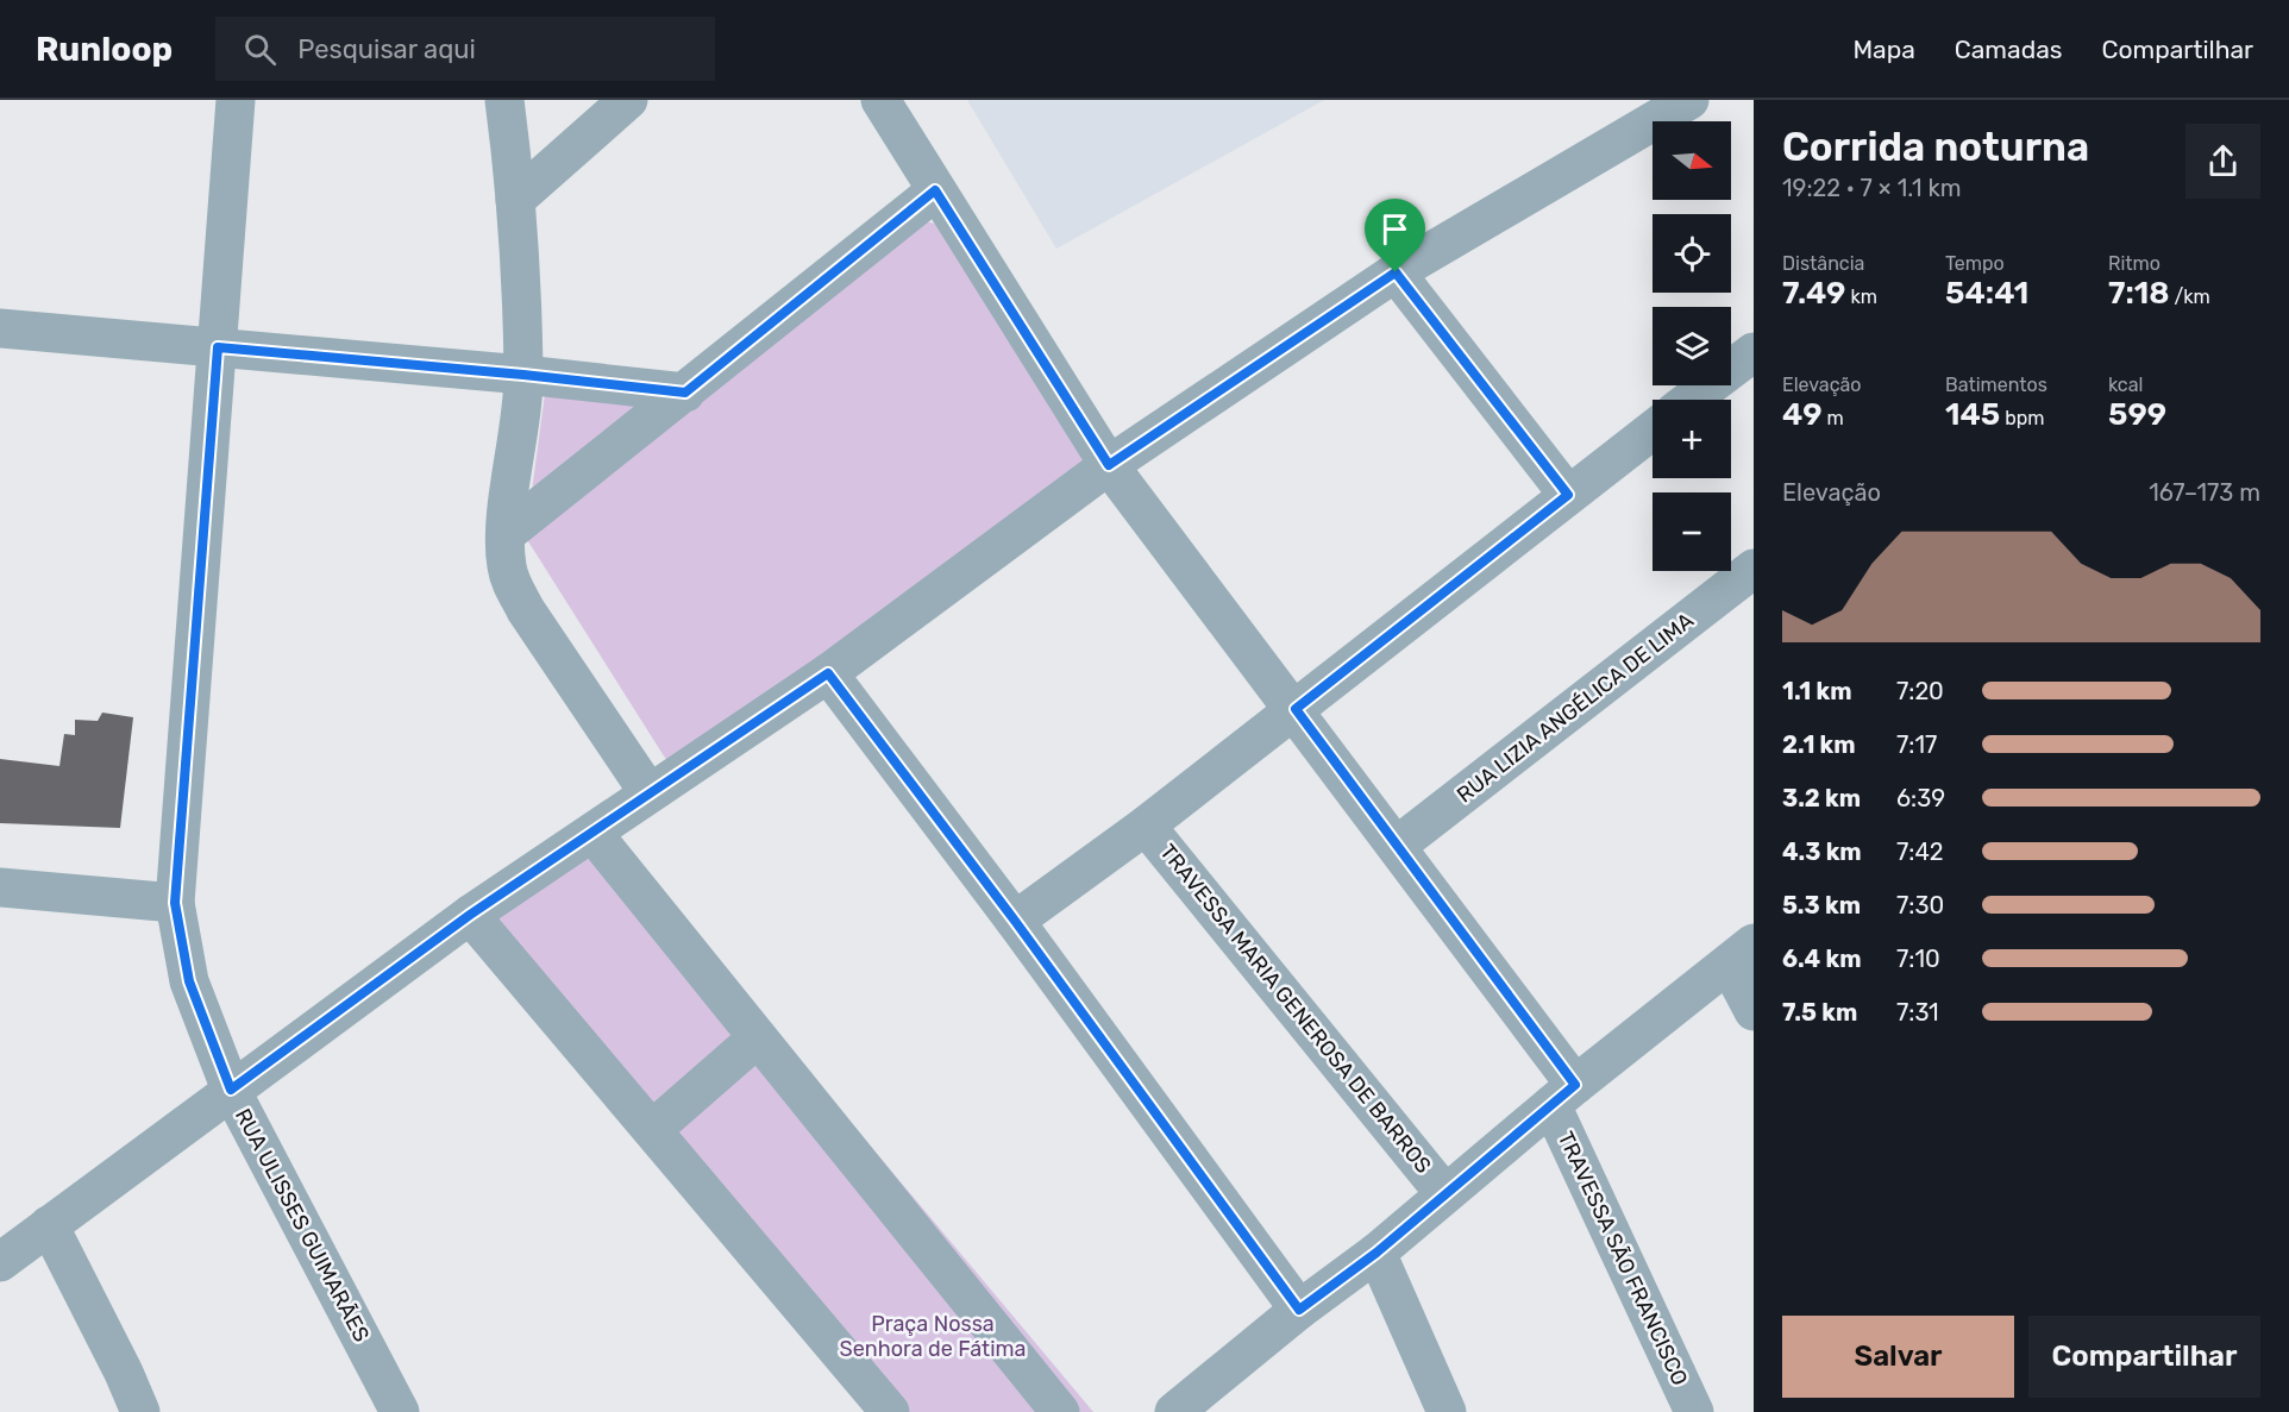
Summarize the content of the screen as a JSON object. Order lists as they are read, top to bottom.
{
  "streets": {
    "street": [
      "RUA LIZIA ANGÉLICA DE LIMA",
      "TRAVESSA MARIA GENEROSA DE BARROS",
      "RUA ULISSES GUIMARÃES",
      "TRAVESSA SÃO FRANCISCO"
    ]
  },
  "crossings": [
    ["RUA LIZIA ANGÉLICA DE LIMA", "TRAVESSA SÃO FRANCISCO"]
  ],
  "parks": ["Praça Nossa Senhora de Fátima"],
  "north": "right",
  "page": {
    "header": "Runloop",
    "search": "Pesquisar aqui",
    "nav": ["Mapa", "Camadas", "Compartilhar"],
    "heading": ["Corrida noturna", "19:22 · 7 × 1.1 km"],
    "map_buttons": ["+", "−"],
    "stats": [
      ["Distância", "7.49 km"],
      ["Tempo", "54:41"],
      ["Ritmo", "7:18 /km"],
      ["Elevação", "49 m"],
      ["Batimentos", "145 bpm"],
      ["kcal", "599"]
    ],
    "chart": ["Elevação", "167–173 m"],
    "list": [
      {
        "name": "1.1 km",
        "note": "7:20"
      },
      {
        "name": "2.1 km",
        "note": "7:17"
      },
      {
        "name": "3.2 km",
        "note": "6:39"
      },
      {
        "name": "4.3 km",
        "note": "7:42"
      },
      {
        "name": "5.3 km",
        "note": "7:30"
      },
      {
        "name": "6.4 km",
        "note": "7:10"
      },
      {
        "name": "7.5 km",
        "note": "7:31"
      }
    ],
    "buttons": ["Salvar", "Compartilhar"]
  }
}
